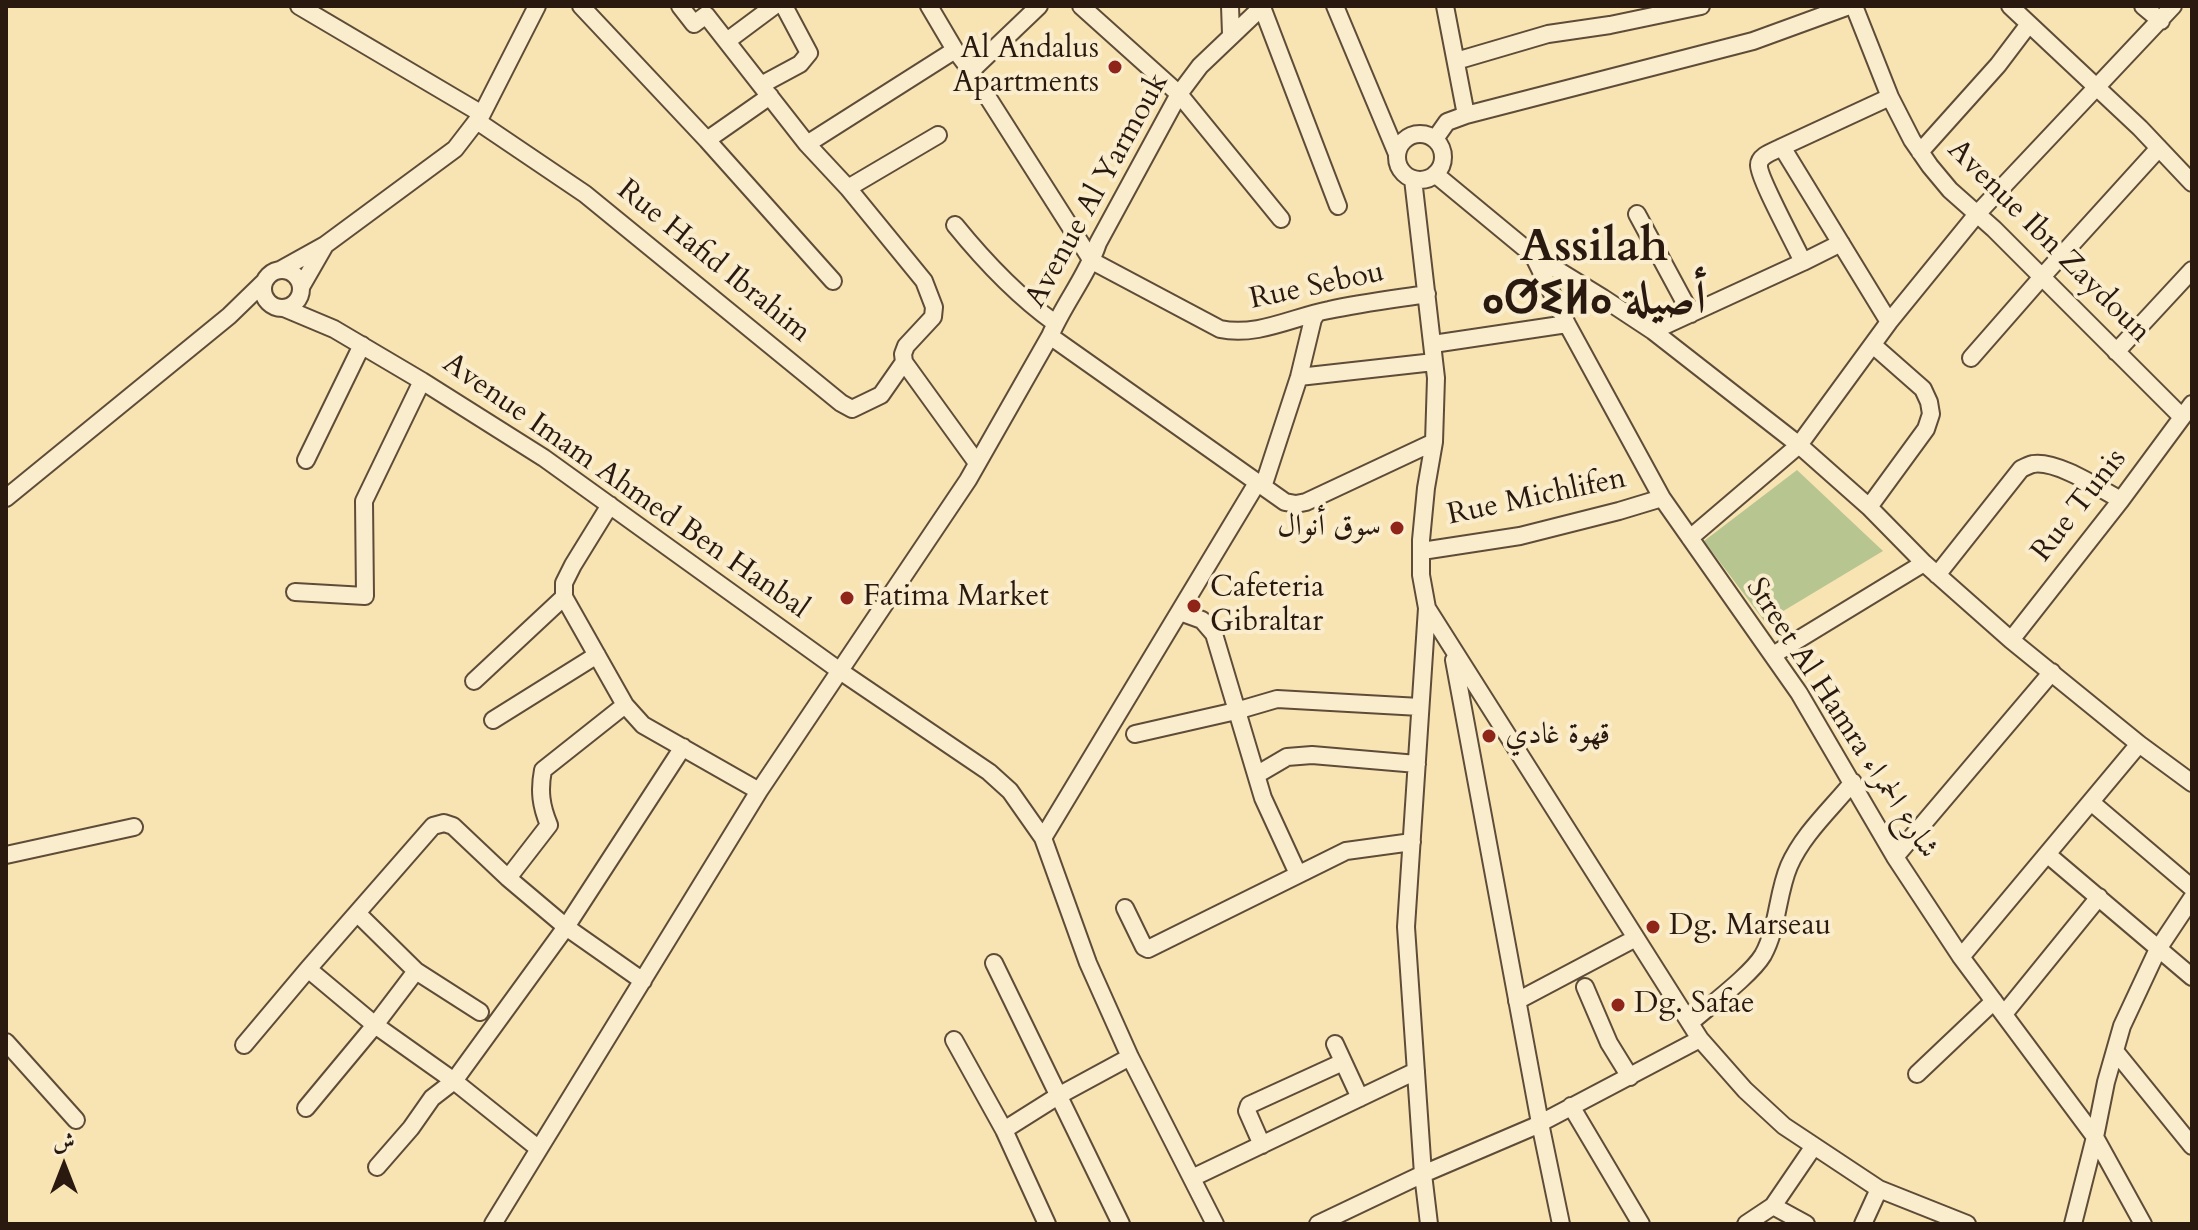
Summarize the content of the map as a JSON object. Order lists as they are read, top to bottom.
{
  "streets": {
    "street": [
      "Avenue Al Yarmouk",
      "Avenue Ibn Zaydoun",
      "Rue Hafid Ibrahim",
      "Rue Sebou",
      "Avenue Imam Ahmed Ben Hanbal",
      "Rue Michlifen",
      "Rue Tunis",
      "Street Al Hamra شارع الحمراء"
    ]
  },
  "crossings": [
    ["Avenue Al Yarmouk", "Rue Sebou"],
    ["Avenue Al Yarmouk", "Avenue Imam Ahmed Ben Hanbal"],
    ["Avenue Ibn Zaydoun", "Rue Tunis"],
    ["Rue Michlifen", "Street Al Hamra شارع الحمراء"]
  ],
  "districts": ["Assilah ⴰⵚⵉⵍⴰ أصيلة"],
  "places": [
    "Al Andalus Apartments",
    "سوق أنوال",
    "Fatima Market",
    "Cafeteria Gibraltar",
    "قهوة غادي",
    "Dg. Marseau",
    "Dg. Safae"
  ],
  "north": "top"
}
